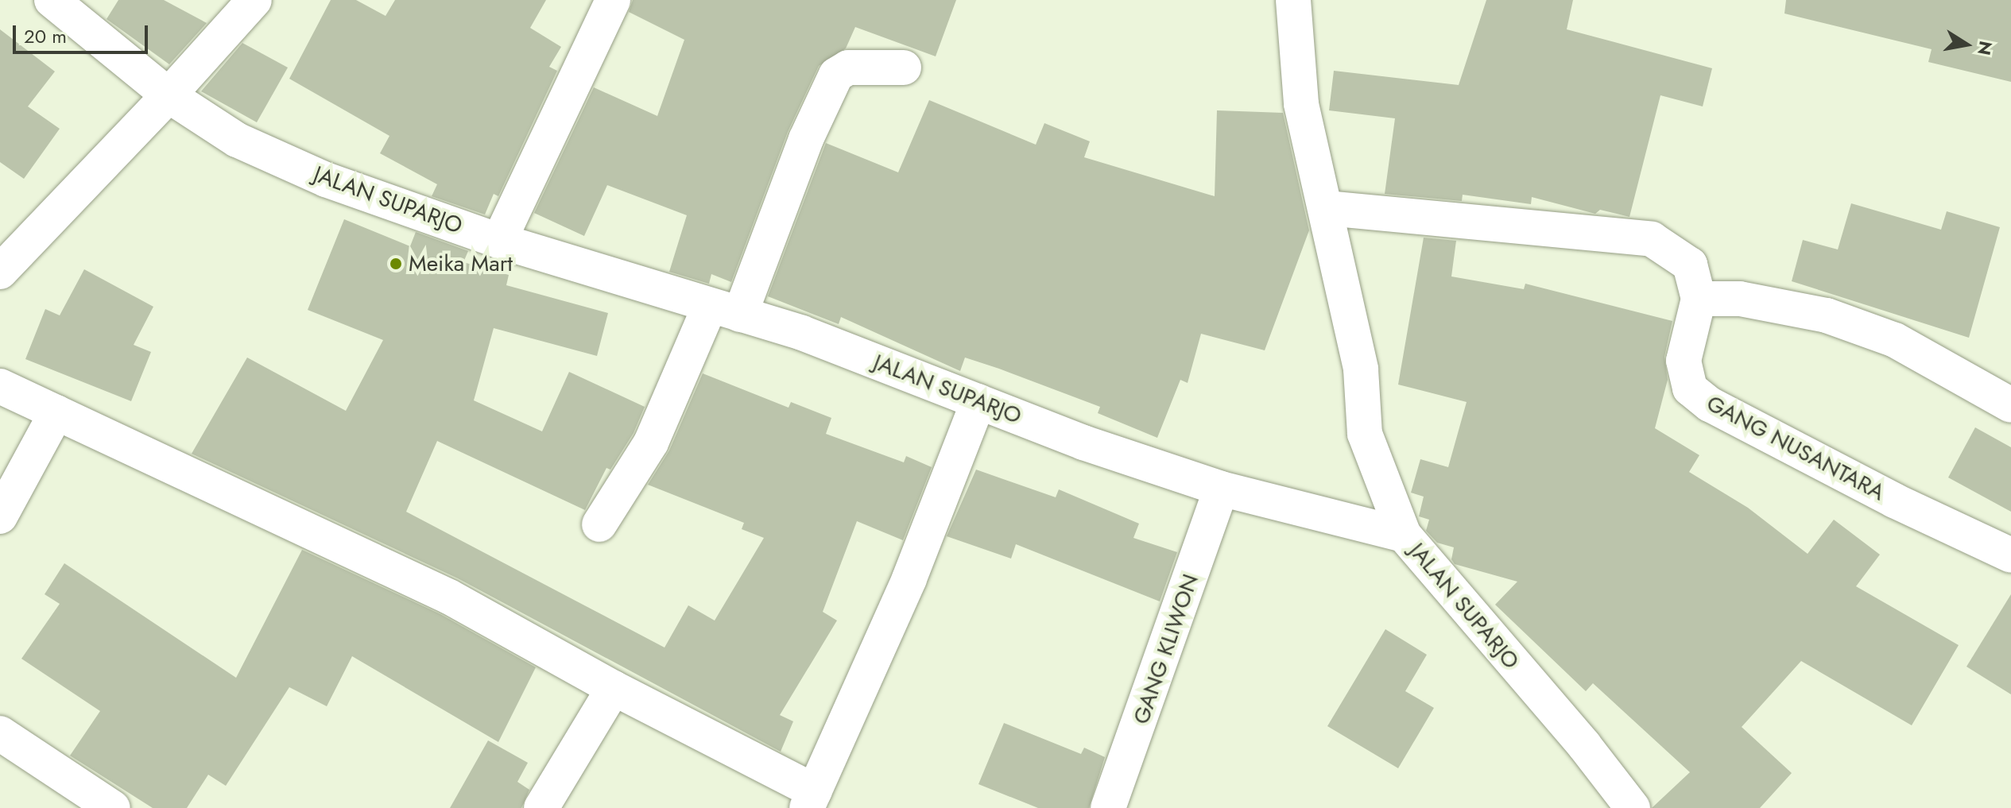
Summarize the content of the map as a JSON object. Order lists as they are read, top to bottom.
{
  "streets": {
    "street": ["JALAN SUPARJO", "GANG NUSANTARA", "GANG KLIWON"]
  },
  "crossings": [
    ["JALAN SUPARJO", "GANG KLIWON"]
  ],
  "places": ["Meika Mart"],
  "scale_bar": "20 m",
  "north": "right"
}
